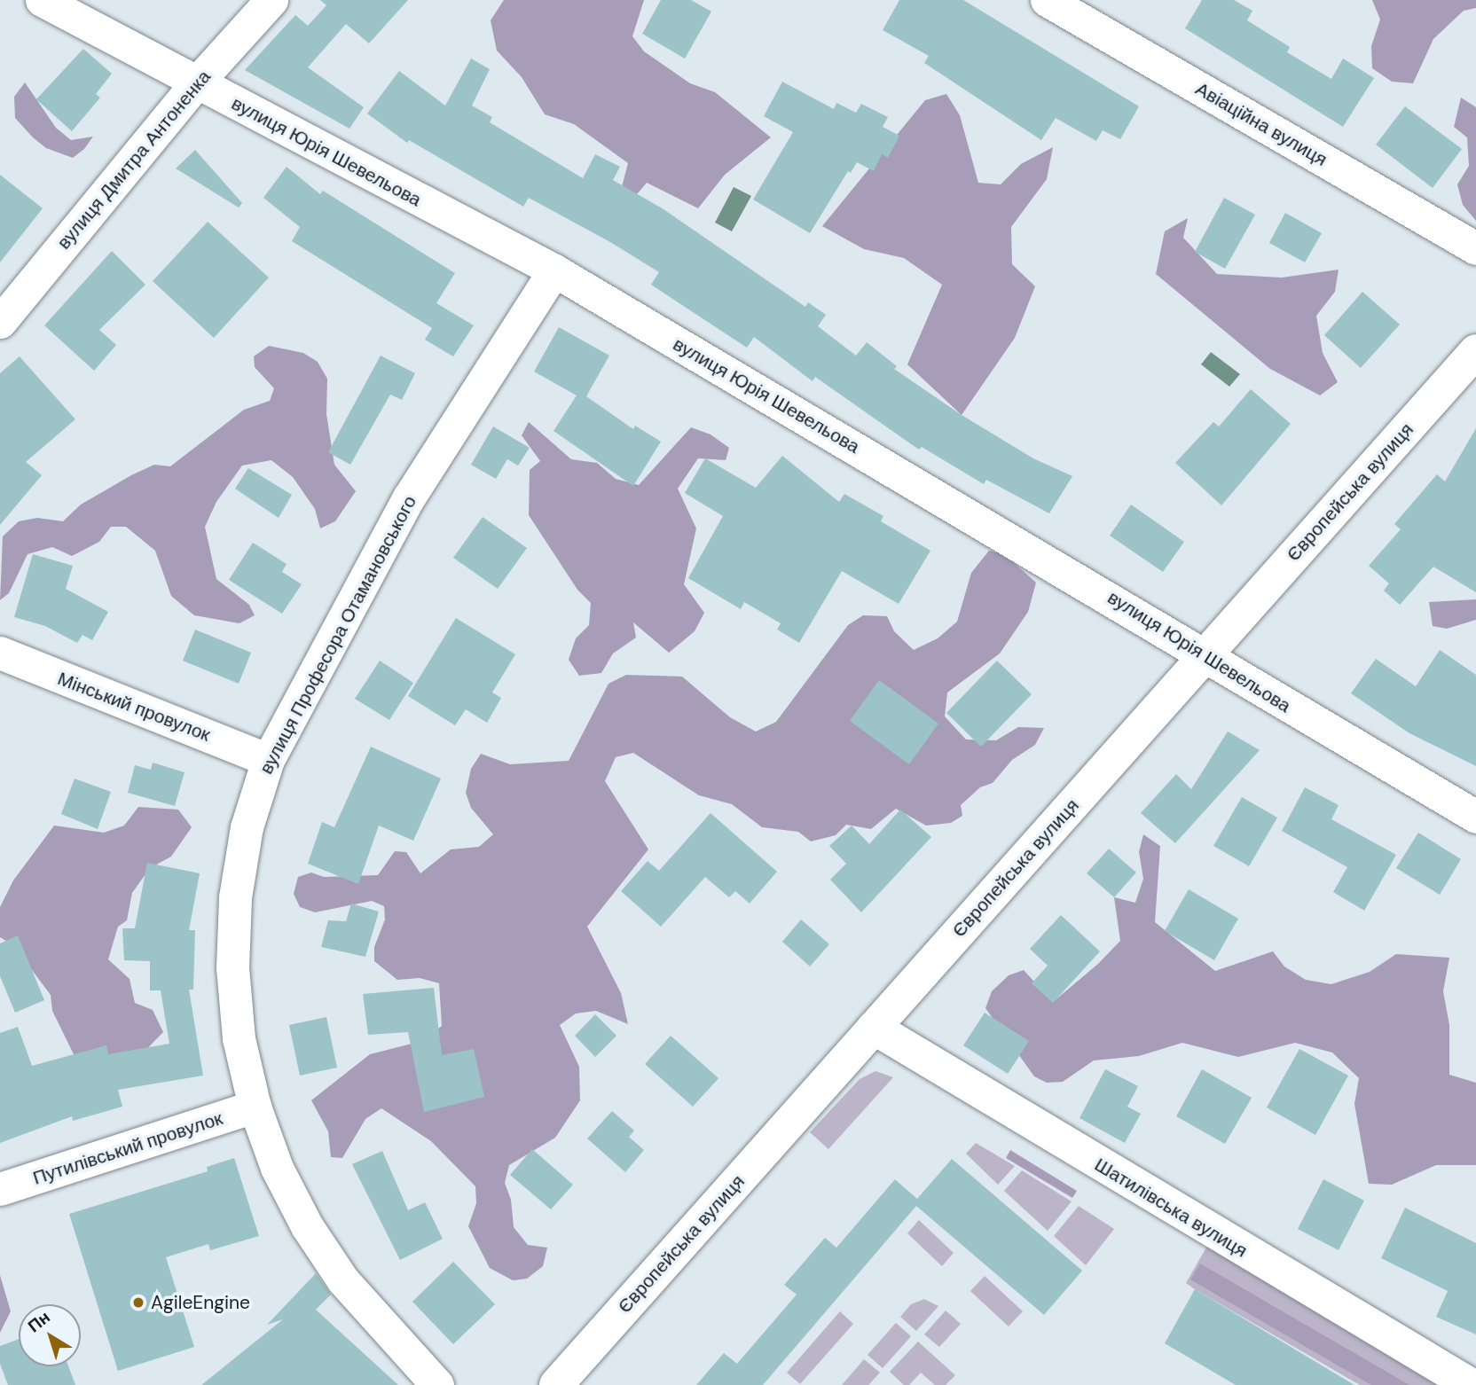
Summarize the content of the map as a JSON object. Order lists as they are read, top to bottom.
{
  "streets": {
    "main road": ["Європейська вулиця", "Шатилівська вулиця"],
    "street": [
      "Авіаційна вулиця",
      "вулиця Юрія Шевельова",
      "вулиця Дмитра Антоненка",
      "вулиця Професора Отамановського",
      "Мінський провулок",
      "Путилівський провулок"
    ]
  },
  "crossings": [
    ["вулиця Юрія Шевельова", "вулиця Дмитра Антоненка"],
    ["вулиця Юрія Шевельова", "Європейська вулиця"],
    ["вулиця Юрія Шевельова", "вулиця Професора Отамановського"],
    ["Європейська вулиця", "Шатилівська вулиця"],
    ["вулиця Професора Отамановського", "Мінський провулок"],
    ["вулиця Професора Отамановського", "Путилівський провулок"]
  ],
  "places": ["AgileEngine"],
  "north": "top left"
}
